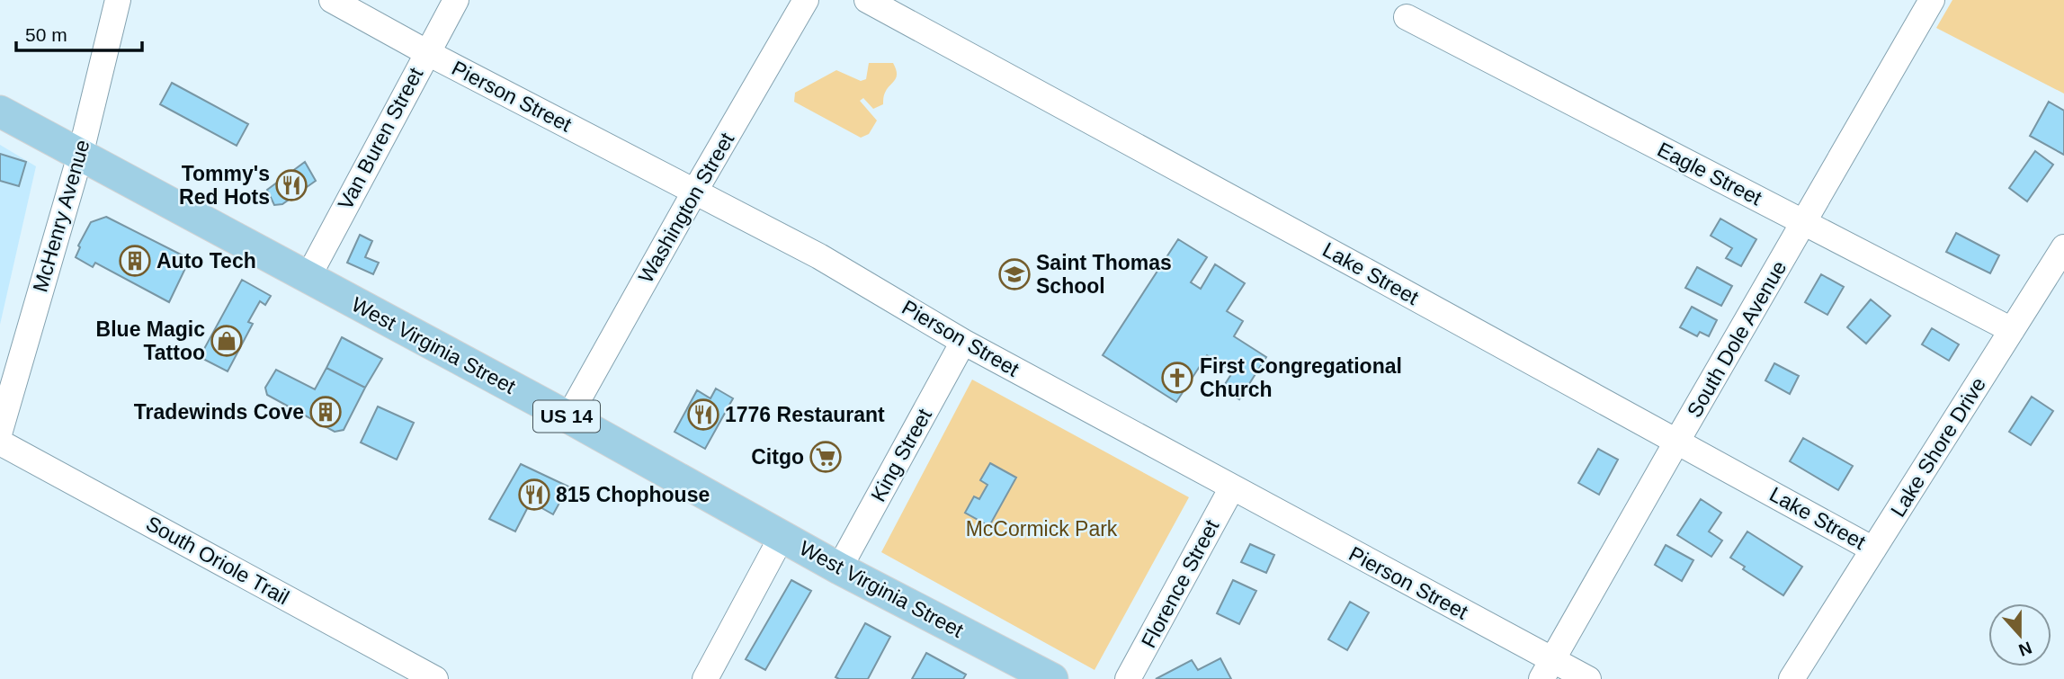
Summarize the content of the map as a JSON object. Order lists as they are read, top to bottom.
{
  "streets": {
    "main road": ["West Virginia Street", "US 14"],
    "street": [
      "Pierson Street",
      "Van Buren Street",
      "Eagle Street",
      "Washington Street",
      "McHenry Avenue",
      "Lake Street",
      "South Dole Avenue",
      "Lake Shore Drive",
      "King Street",
      "South Oriole Trail",
      "Florence Street"
    ]
  },
  "crossings": [
    ["Pierson Street", "Van Buren Street"],
    ["Pierson Street", "Washington Street"],
    ["Pierson Street", "South Dole Avenue"],
    ["Pierson Street", "King Street"],
    ["Pierson Street", "Florence Street"],
    ["Van Buren Street", "West Virginia Street"],
    ["Eagle Street", "South Dole Avenue"],
    ["Eagle Street", "Lake Shore Drive"],
    ["Washington Street", "West Virginia Street"],
    ["McHenry Avenue", "West Virginia Street"],
    ["McHenry Avenue", "US 14"],
    ["Lake Street", "South Dole Avenue"],
    ["Lake Street", "Lake Shore Drive"],
    ["West Virginia Street", "US 14"],
    ["West Virginia Street", "King Street"]
  ],
  "parks": ["McCormick Park"],
  "places": {
    "restaurant": ["Tommy's Red Hots", "1776 Restaurant", "815 Chophouse"],
    "building": ["Auto Tech", "Tradewinds Cove"],
    "school or university": ["Saint Thomas School"],
    "shop": ["Blue Magic Tattoo"],
    "church": ["First Congregational Church"],
    "supermarket": ["Citgo"]
  },
  "scale_bar": "50 m",
  "north": "bottom"
}
